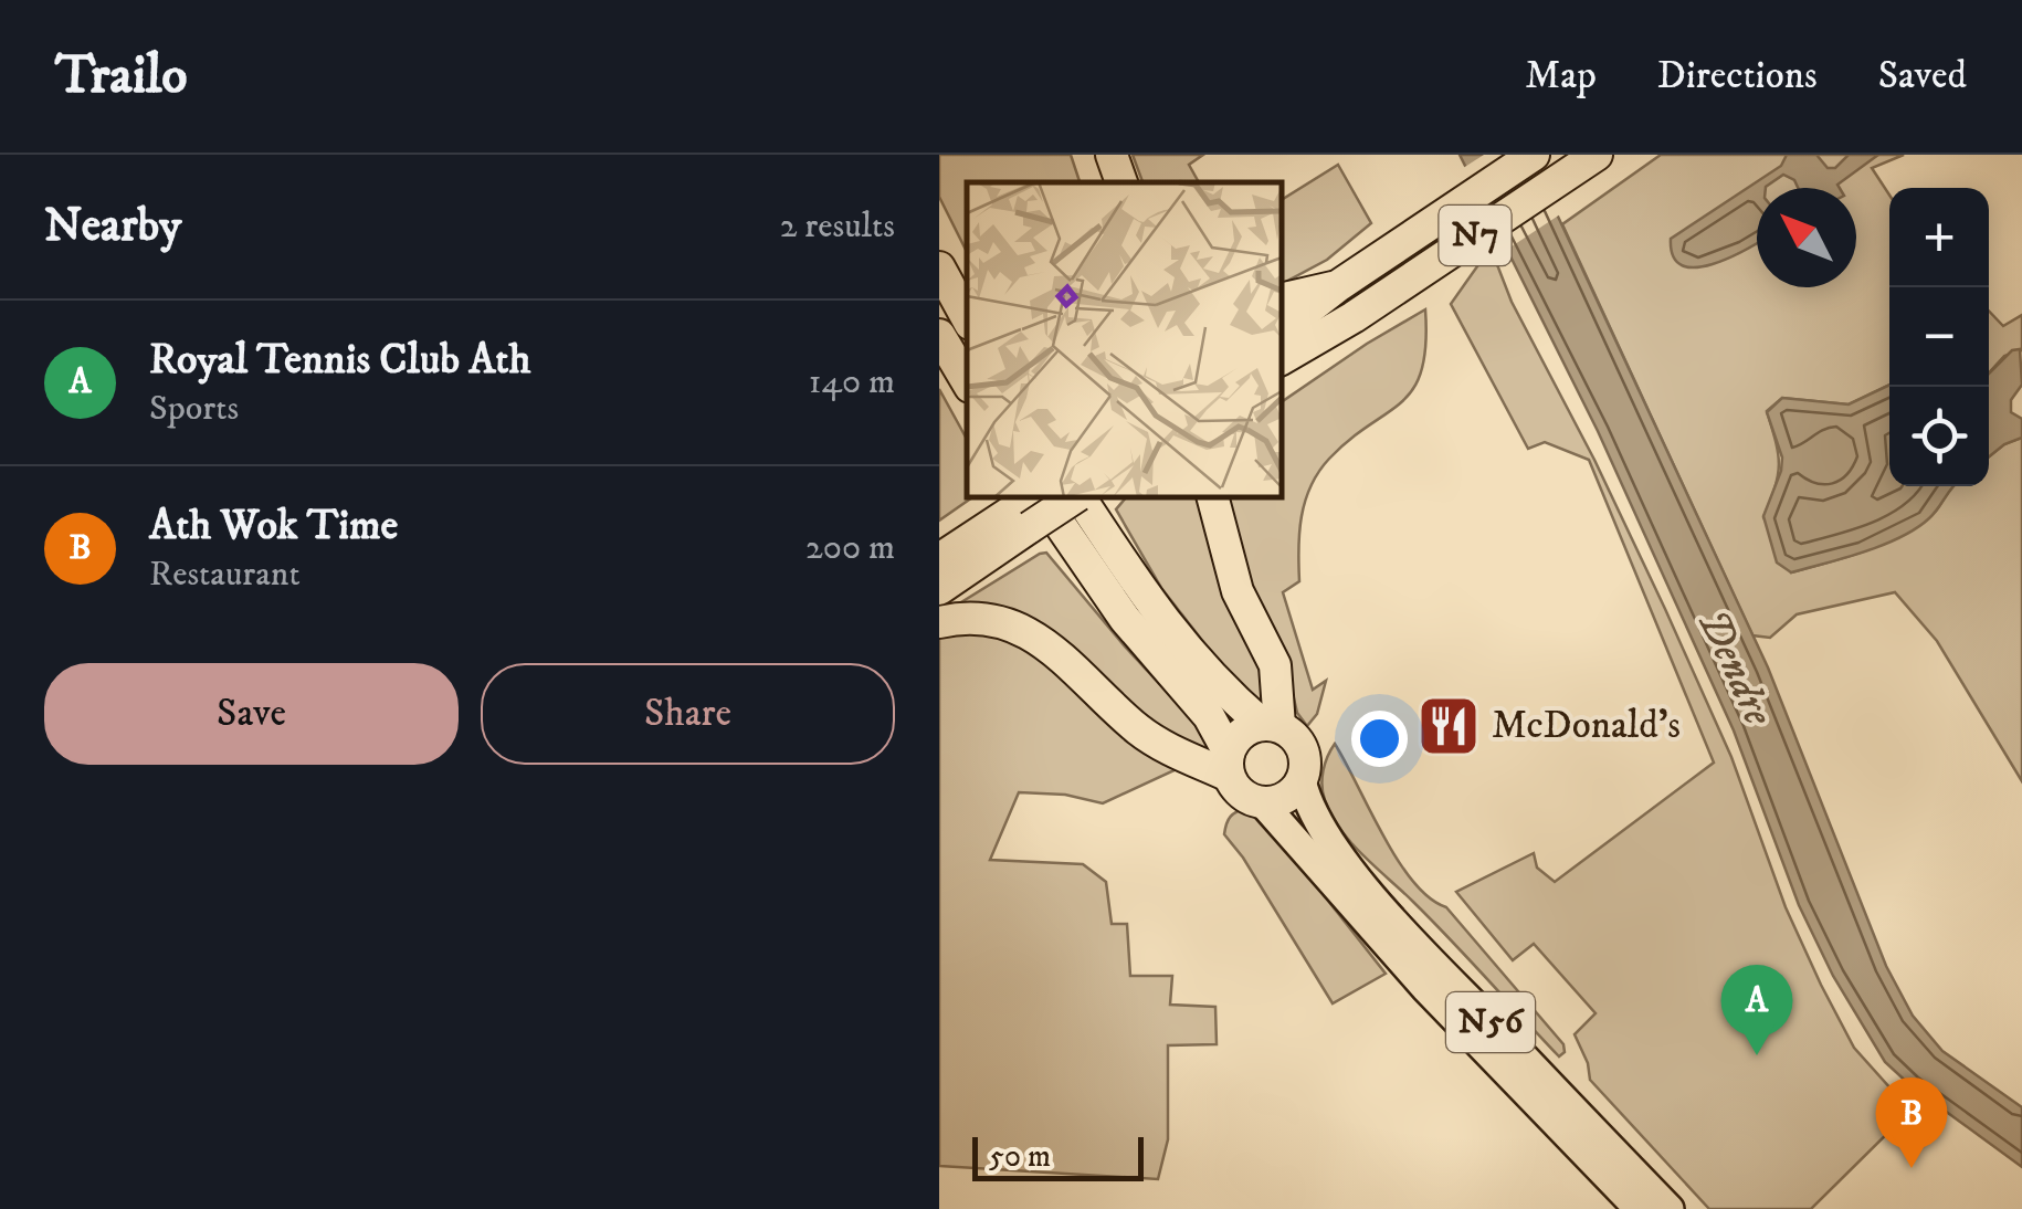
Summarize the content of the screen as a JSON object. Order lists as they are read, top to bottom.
{
  "streets": {
    "highway": ["N7", "N56"]
  },
  "water": ["Dendre"],
  "places": {
    "restaurant": ["McDonald's"]
  },
  "scale_bar": "50 m",
  "north": "top left",
  "page": {
    "header": "Trailo",
    "nav": ["Map", "Directions", "Saved"],
    "heading": ["Nearby", "2 results"],
    "map_buttons": ["+", "−"],
    "list": [
      {
        "mark": "A",
        "name": "Royal Tennis Club Ath",
        "note": "Sports",
        "value": "140 m"
      },
      {
        "mark": "B",
        "name": "Ath Wok Time",
        "note": "Restaurant",
        "value": "200 m"
      }
    ],
    "buttons": ["Save", "Share"],
    "pins": ["A", "B"],
    "scale": "50 m"
  }
}
